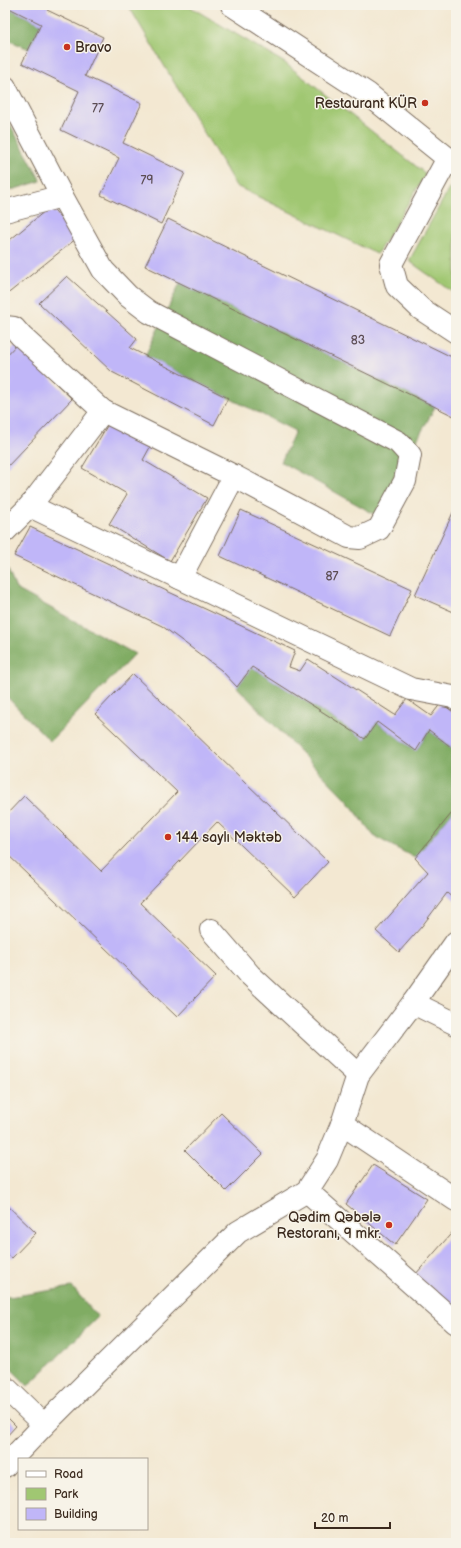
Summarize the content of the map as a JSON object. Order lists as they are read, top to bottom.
{
  "places": [
    "Bravo",
    "Restaurant KÜR",
    "144 saylı Məktəb",
    "Qədim Qəbələ Restoranı, 9 mkr."
  ],
  "house_numbers": [
    "77",
    "79",
    "83",
    "87"
  ],
  "legend": ["Road", "Park", "Building"],
  "scale_bar": "20 m"
}
